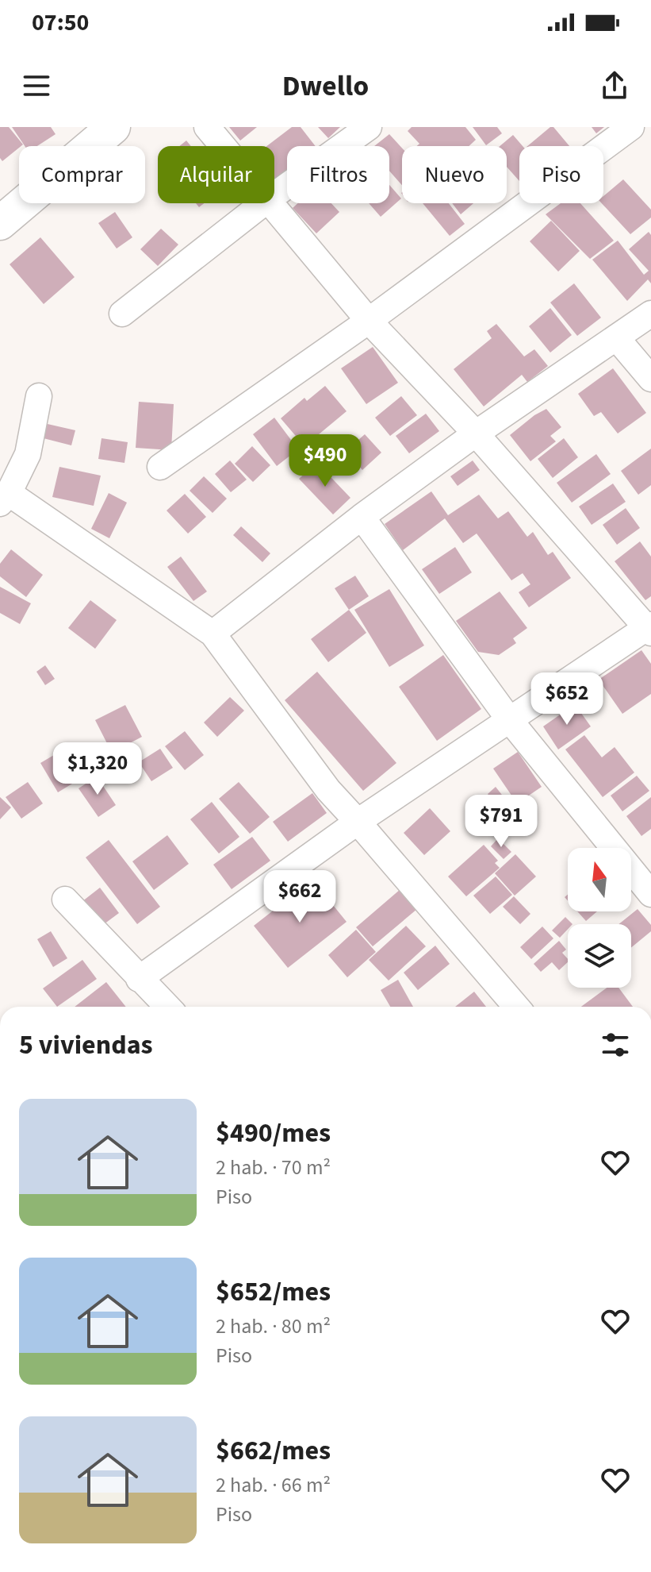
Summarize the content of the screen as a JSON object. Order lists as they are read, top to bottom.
{
  "north": "top",
  "page": {
    "status": "07:50",
    "header": "Dwello",
    "chip": [
      "Comprar",
      "Alquilar",
      "Filtros",
      "Nuevo",
      "Piso"
    ],
    "price": [
      "$490",
      "$652",
      "$1,320",
      "$791",
      "$662"
    ],
    "heading": "5 viviendas",
    "list": [
      {
        "name": "$490/mes",
        "note": "2 hab. · 70 m² · Piso"
      },
      {
        "name": "$652/mes",
        "note": "2 hab. · 80 m² · Piso"
      },
      {
        "name": "$662/mes",
        "note": "2 hab. · 66 m² · Piso"
      }
    ]
  }
}
